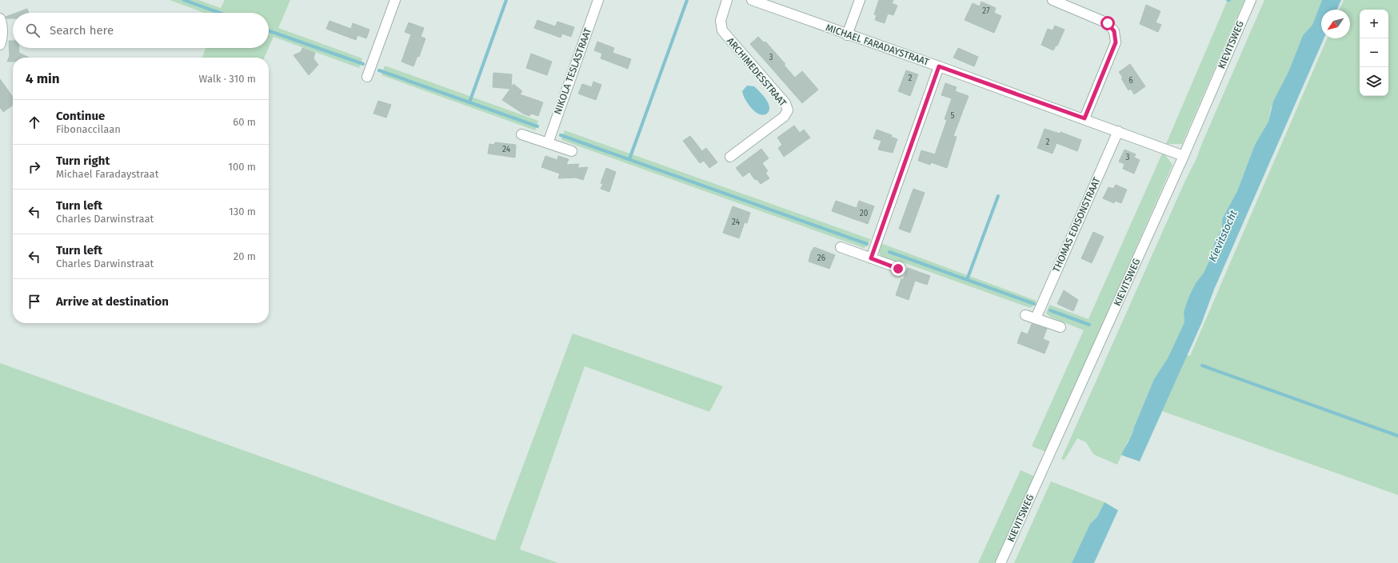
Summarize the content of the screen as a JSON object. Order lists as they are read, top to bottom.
{
  "streets": {
    "street": [
      "MICHAEL FARADAYSTRAAT",
      "KIEVITSWEG",
      "NIKOLA TESLASTRAAT",
      "ARCHIMEDESSTRAAT",
      "THOMAS EDISONSTRAAT"
    ]
  },
  "crossings": [
    ["MICHAEL FARADAYSTRAAT", "KIEVITSWEG"],
    ["MICHAEL FARADAYSTRAAT", "THOMAS EDISONSTRAAT"]
  ],
  "water": ["Kievitstocht"],
  "house_numbers": [
    "27",
    "3",
    "2",
    "6",
    "5",
    "2",
    "24",
    "3",
    "20",
    "24",
    "26"
  ],
  "north": "bottom left",
  "page": {
    "map_buttons": ["+", "−"],
    "search": "Search here",
    "heading": ["4 min", "Walk · 310 m"],
    "list": [
      ["Continue", "Fibonaccilaan", "60 m"],
      ["Turn right", "Michael Faradaystraat", "100 m"],
      ["Turn left", "Charles Darwinstraat", "130 m"],
      ["Turn left", "Charles Darwinstraat", "20 m"],
      "Arrive at destination"
    ]
  }
}
